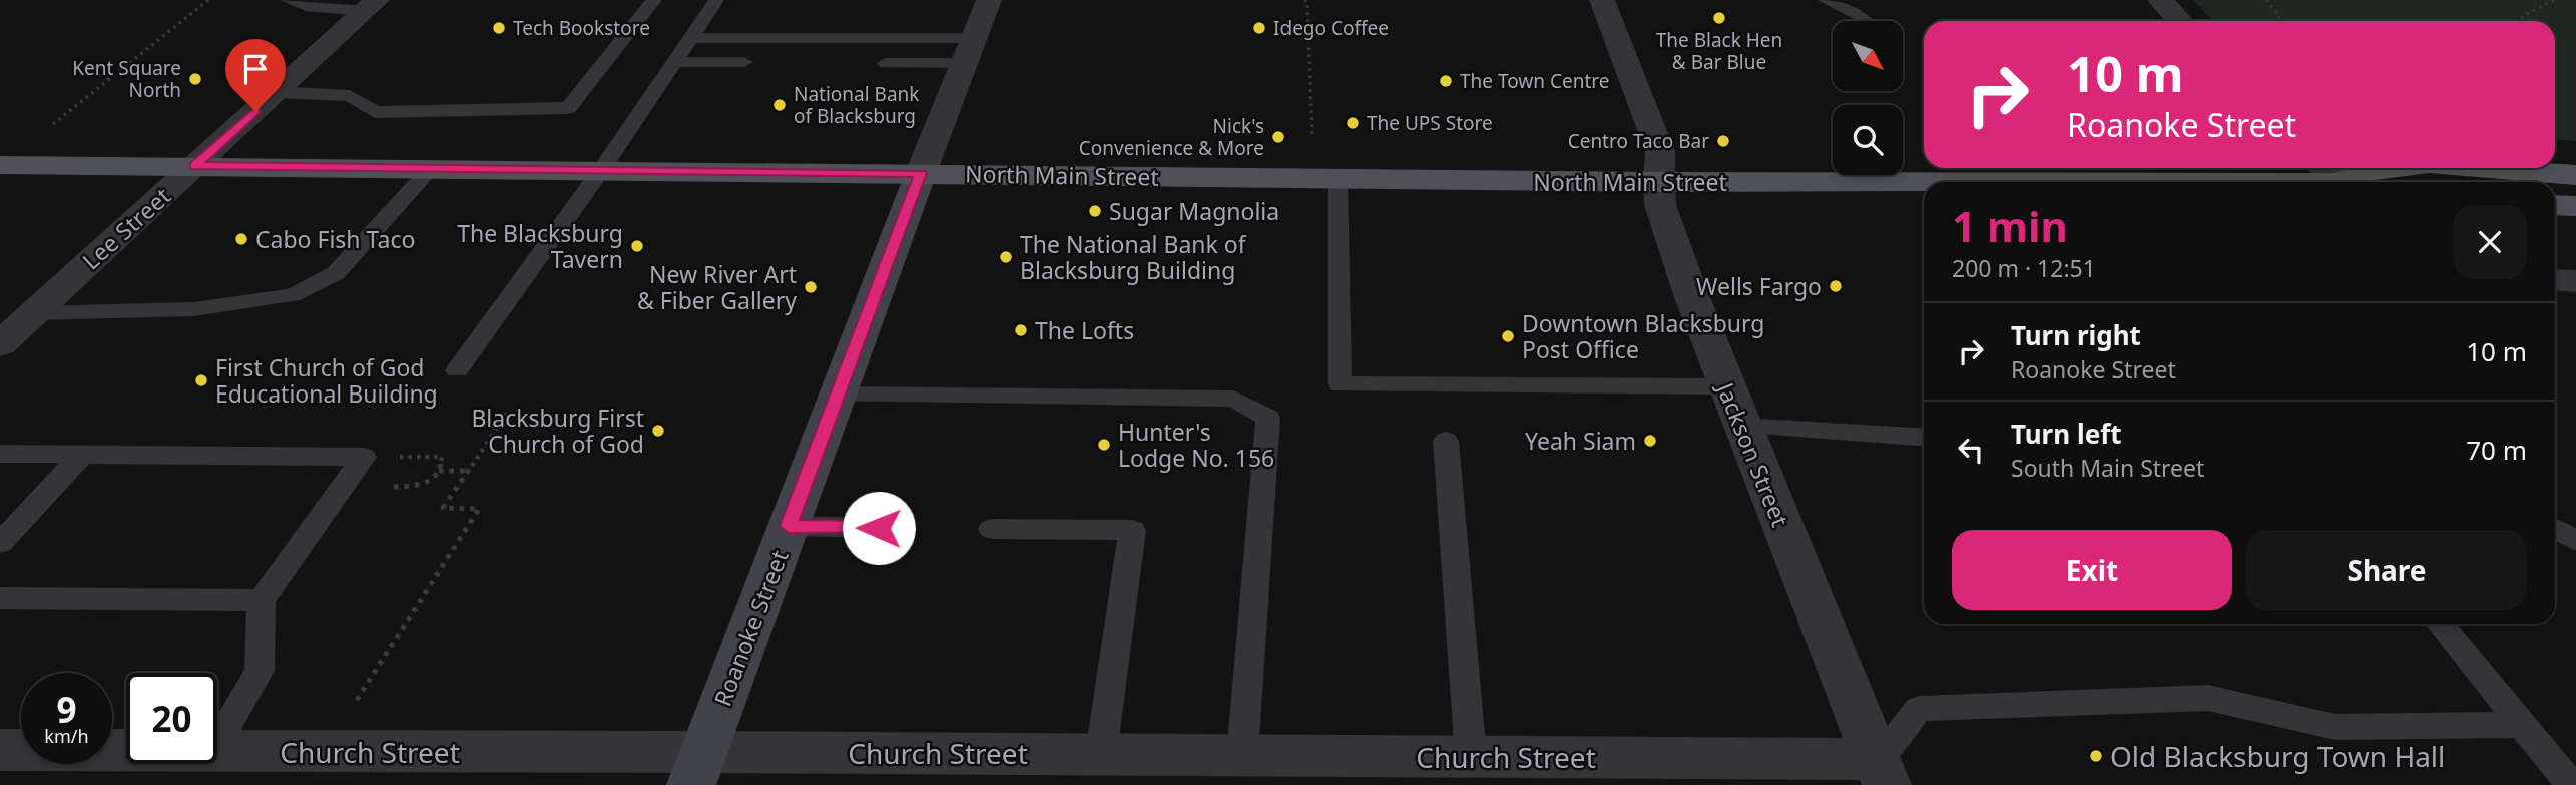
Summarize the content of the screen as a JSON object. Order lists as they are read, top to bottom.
{
  "streets": {
    "main road": ["North Main Street", "Roanoke Street"],
    "street": ["Lee Street", "Jackson Street", "Church Street"]
  },
  "crossings": [
    ["North Main Street", "Lee Street"],
    ["North Main Street", "Jackson Street"],
    ["North Main Street", "Roanoke Street"],
    ["Jackson Street", "Church Street"],
    ["Roanoke Street", "Church Street"]
  ],
  "places": [
    "The Black Hen & Bar Blue",
    "Tech Bookstore",
    "Idego Coffee",
    "Kent Square North",
    "The Town Centre",
    "National Bank of Blacksburg",
    "The UPS Store",
    "Nick's Convenience & More",
    "Centro Taco Bar",
    "Sugar Magnolia",
    "Cabo Fish Taco",
    "The Blacksburg Tavern",
    "The National Bank of Blacksburg Building",
    "Wells Fargo",
    "New River Art & Fiber Gallery",
    "The Lofts",
    "Downtown Blacksburg Post Office",
    "First Church of God Educational Building",
    "Blacksburg First Church of God",
    "Yeah Siam",
    "Hunter's Lodge No. 156",
    "Old Blacksburg Town Hall"
  ],
  "north": "bottom right",
  "page": {
    "turn": ["10 m", "Roanoke Street"],
    "heading": ["1 min", "200 m · 12:51"],
    "list": [
      {
        "name": "Turn right",
        "note": "Roanoke Street",
        "value": "10 m"
      },
      {
        "name": "Turn left",
        "note": "South Main Street",
        "value": "70 m"
      }
    ],
    "buttons": ["Exit", "Share"],
    "speed": "9 km/h",
    "limit": "20"
  }
}
